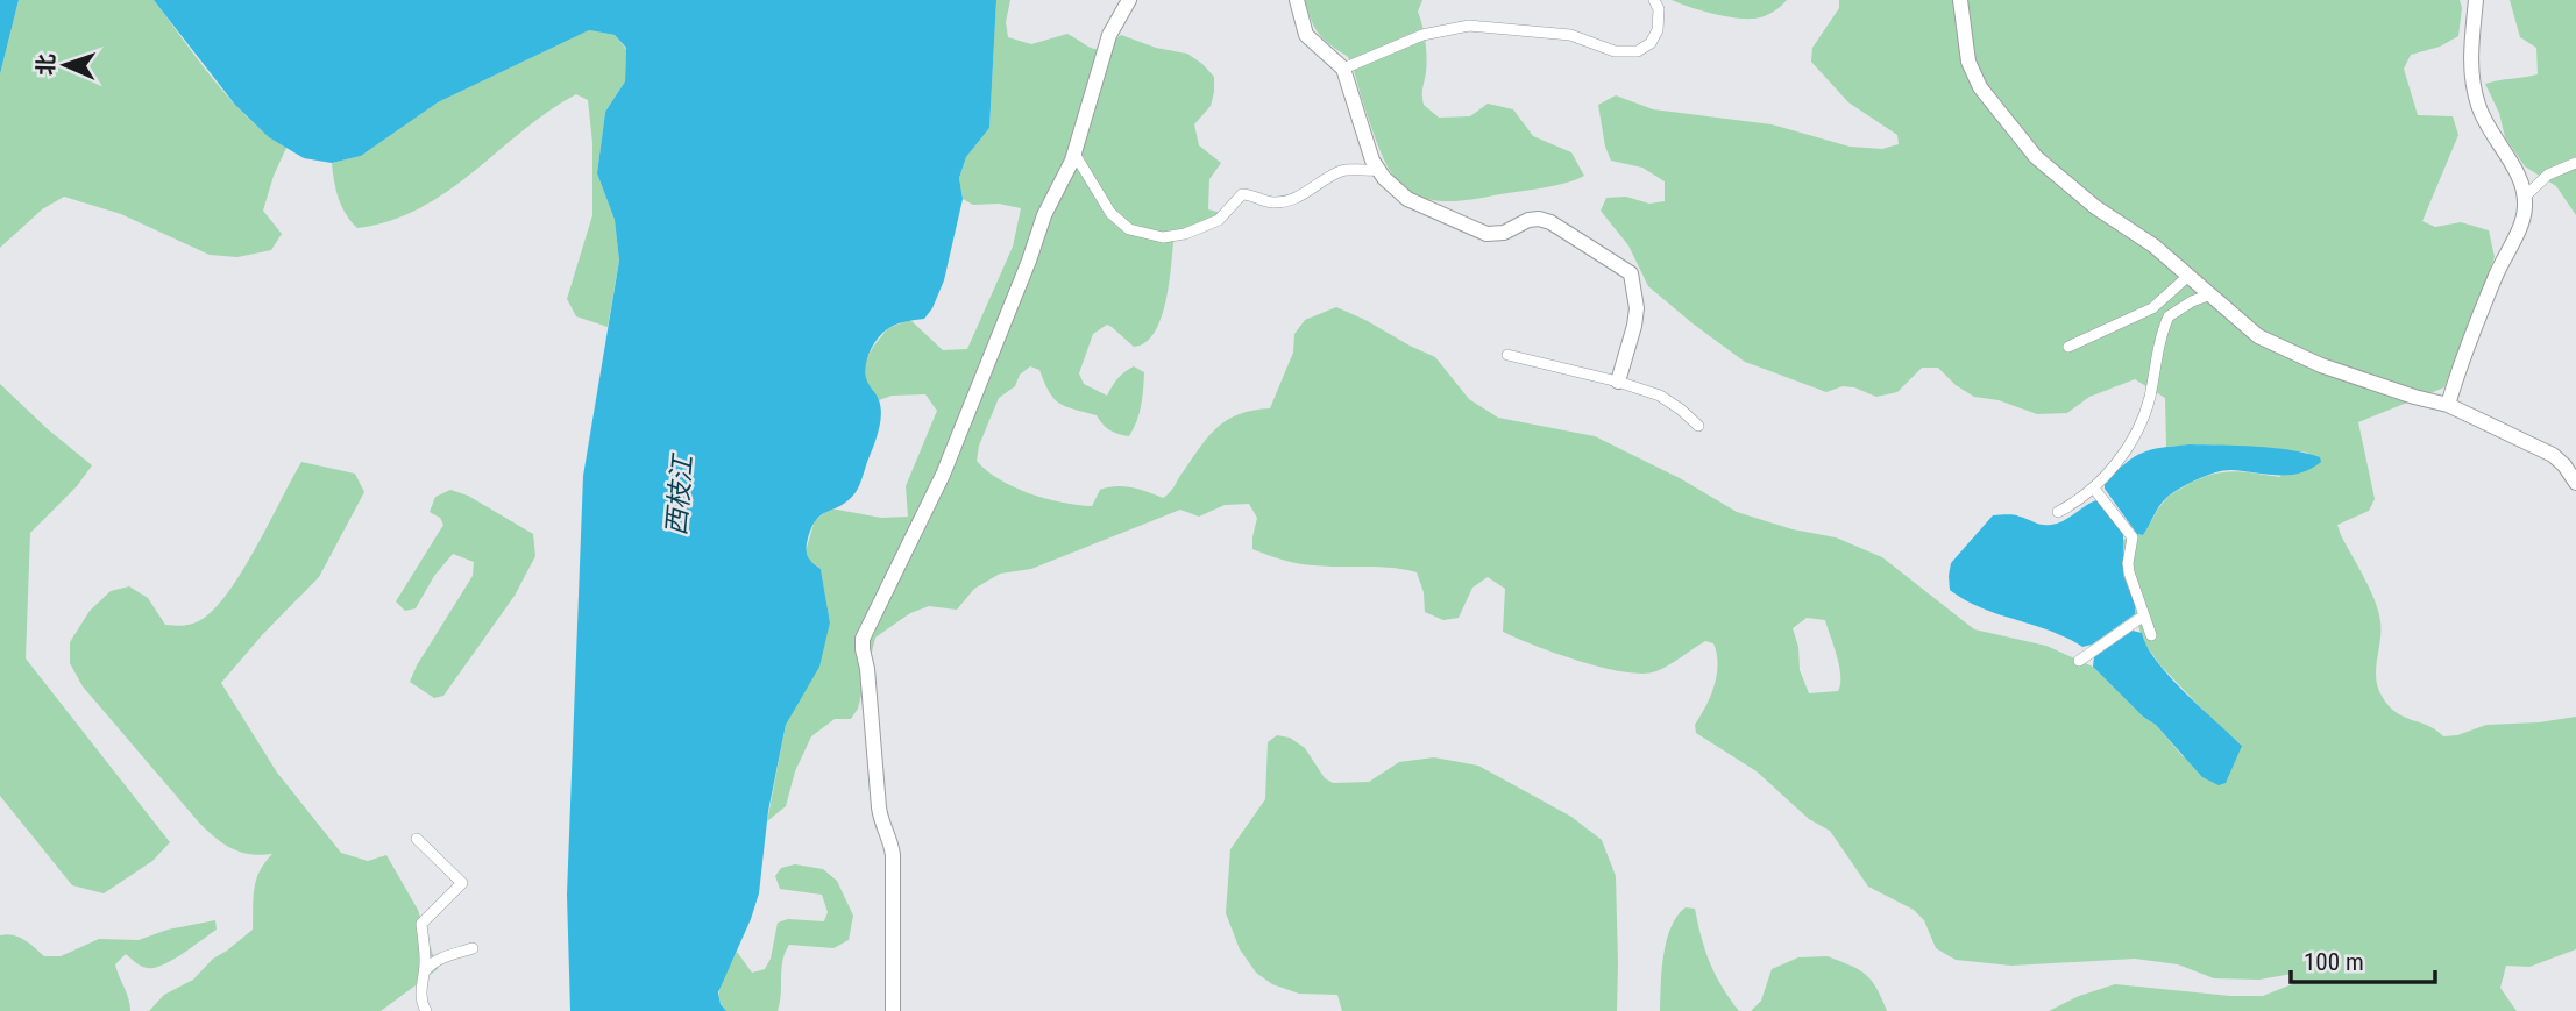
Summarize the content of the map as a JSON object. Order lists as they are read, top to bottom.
{
  "water": ["西枝江"],
  "scale_bar": "100 m",
  "north": "left"
}
